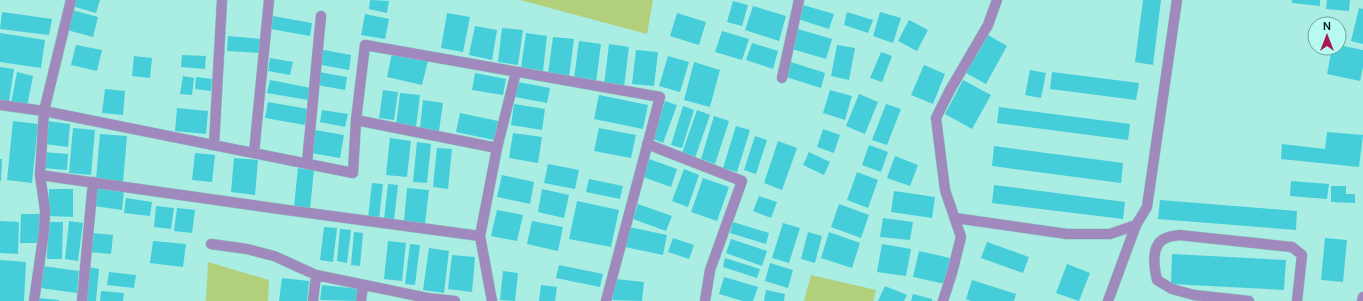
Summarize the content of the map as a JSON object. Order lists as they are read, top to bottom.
{
  "north": "top"
}
